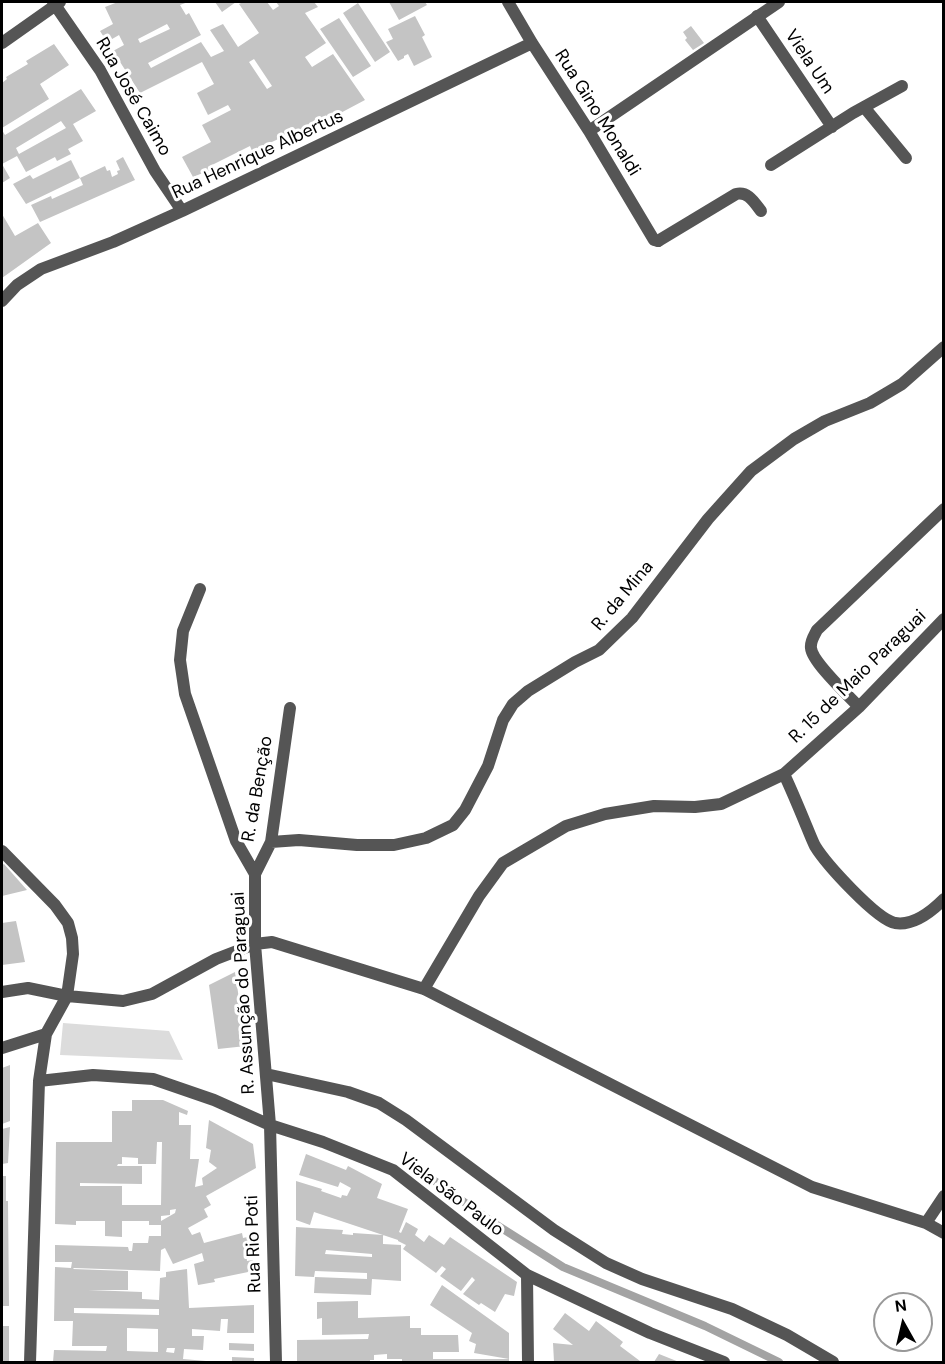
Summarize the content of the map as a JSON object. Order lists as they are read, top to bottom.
{
  "streets": {
    "street": [
      "Viela Um",
      "Rua José Caimo",
      "Rua Gino Monaldi",
      "Rua Henrique Albertus",
      "R. da Mina",
      "R. 15 de Maio Paraguai",
      "R. da Benção",
      "R. Assunção do Paraguai",
      "Viela São Paulo",
      "Rua Rio Poti"
    ]
  },
  "crossings": [
    ["Rua José Caimo", "Rua Henrique Albertus"],
    ["Rua Gino Monaldi", "Rua Henrique Albertus"],
    ["R. da Mina", "R. da Benção"],
    ["R. da Benção", "R. Assunção do Paraguai"],
    ["R. Assunção do Paraguai", "Viela São Paulo"],
    ["R. Assunção do Paraguai", "Rua Rio Poti"],
    ["Viela São Paulo", "Rua Rio Poti"]
  ],
  "north": "top"
}
